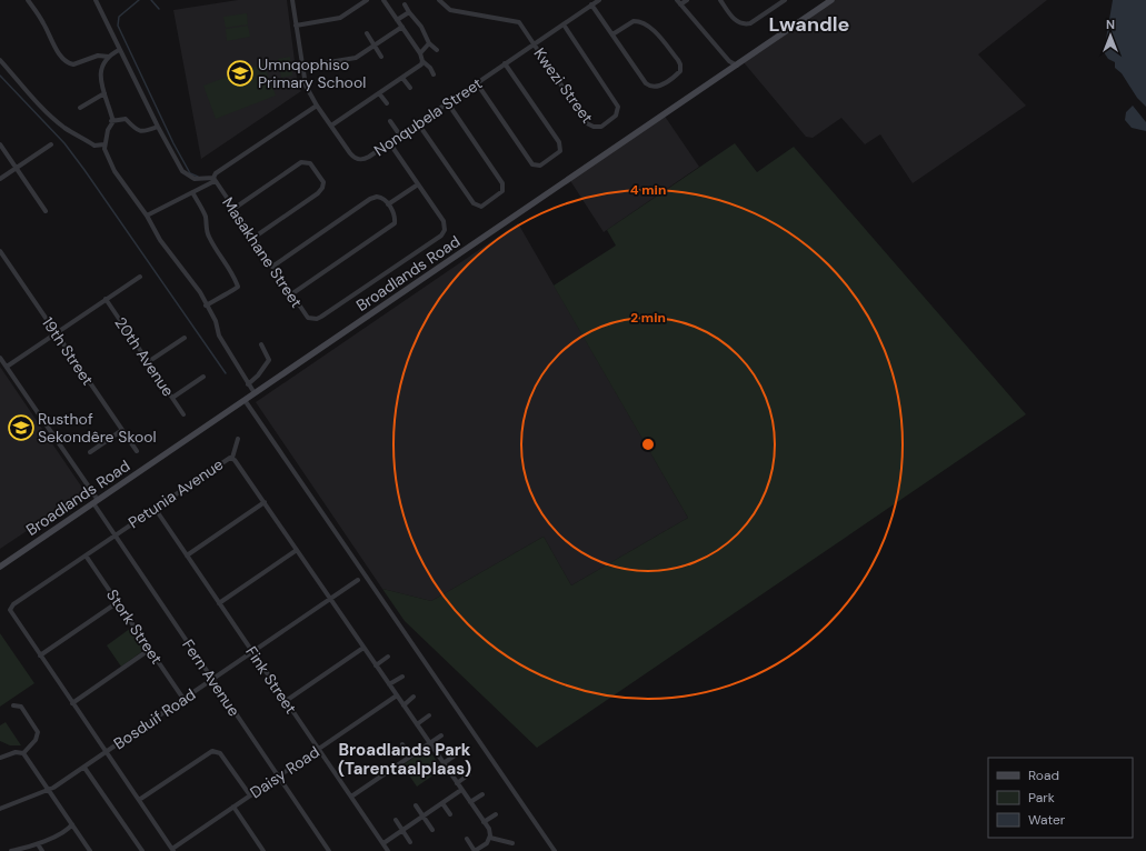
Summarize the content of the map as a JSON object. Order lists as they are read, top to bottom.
{
  "streets": {
    "main road": ["Broadlands Road"],
    "street": [
      "Kwezi Street",
      "Nonqubela Street",
      "Masakhane Street",
      "19th Street",
      "20th Avenue",
      "Petunia Avenue",
      "Stork Street",
      "Fern Avenue",
      "Fink Street",
      "Bosduif Road",
      "Daisy Road"
    ]
  },
  "crossings": [
    ["Kwezi Street", "Nonqubela Street"],
    ["Nonqubela Street", "Masakhane Street"],
    ["Broadlands Road", "Fern Avenue"],
    ["Petunia Avenue", "Stork Street"],
    ["Petunia Avenue", "Fern Avenue"],
    ["Petunia Avenue", "Fink Street"],
    ["Petunia Avenue", "Bosduif Road"],
    ["Petunia Avenue", "Daisy Road"],
    ["Stork Street", "Bosduif Road"],
    ["Fern Avenue", "Bosduif Road"],
    ["Fern Avenue", "Daisy Road"],
    ["Fink Street", "Bosduif Road"],
    ["Fink Street", "Daisy Road"]
  ],
  "districts": ["Lwandle", "Broadlands Park (Tarentaalplaas)"],
  "places": {
    "school or university": ["Umnqophiso Primary School", "Rusthof Sekondêre Skool"]
  },
  "legend": ["Road", "Park", "Water"],
  "north": "top",
  "rings": ["4 min", "2 min"]
}
